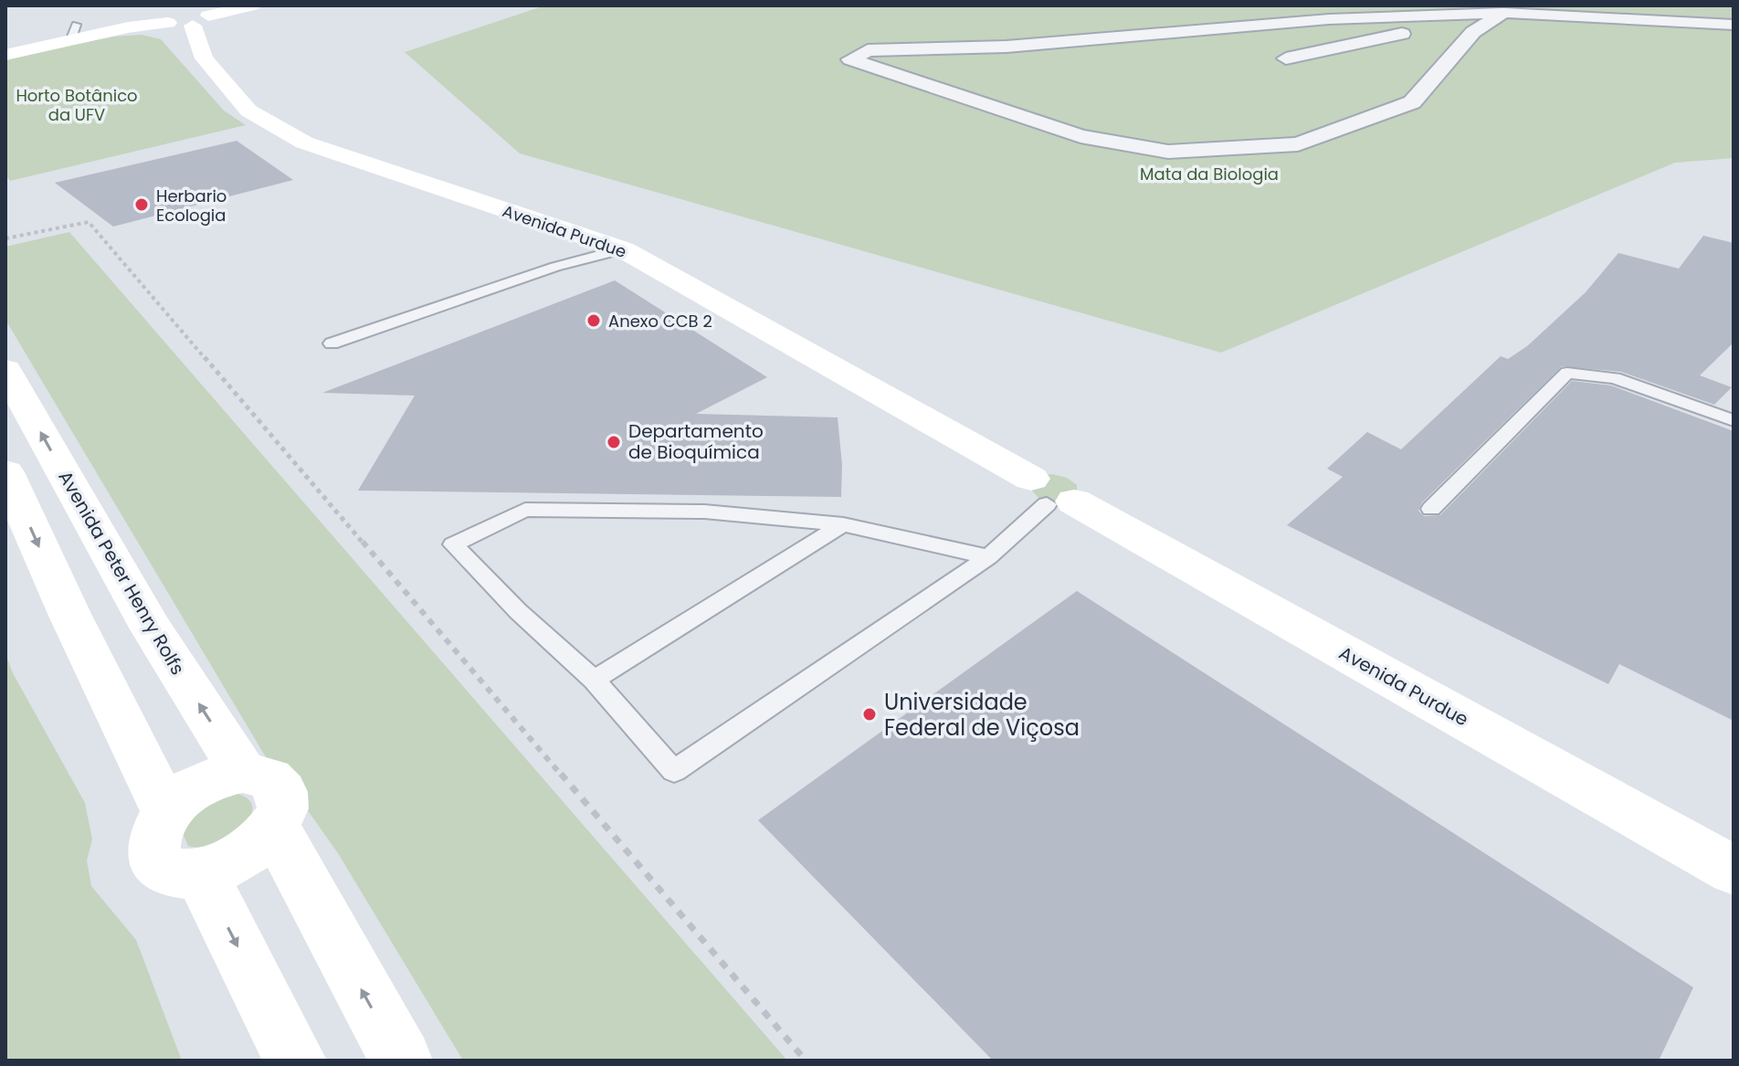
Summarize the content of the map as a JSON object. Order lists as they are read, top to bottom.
{
  "streets": {
    "street": ["Avenida Purdue", "Avenida Peter Henry Rolfs"]
  },
  "parks": ["Horto Botânico da UFV", "Mata da Biologia"],
  "places": [
    "Herbario Ecologia",
    "Anexo CCB 2",
    "Departamento de Bioquímica",
    "Universidade Federal de Viçosa"
  ]
}
